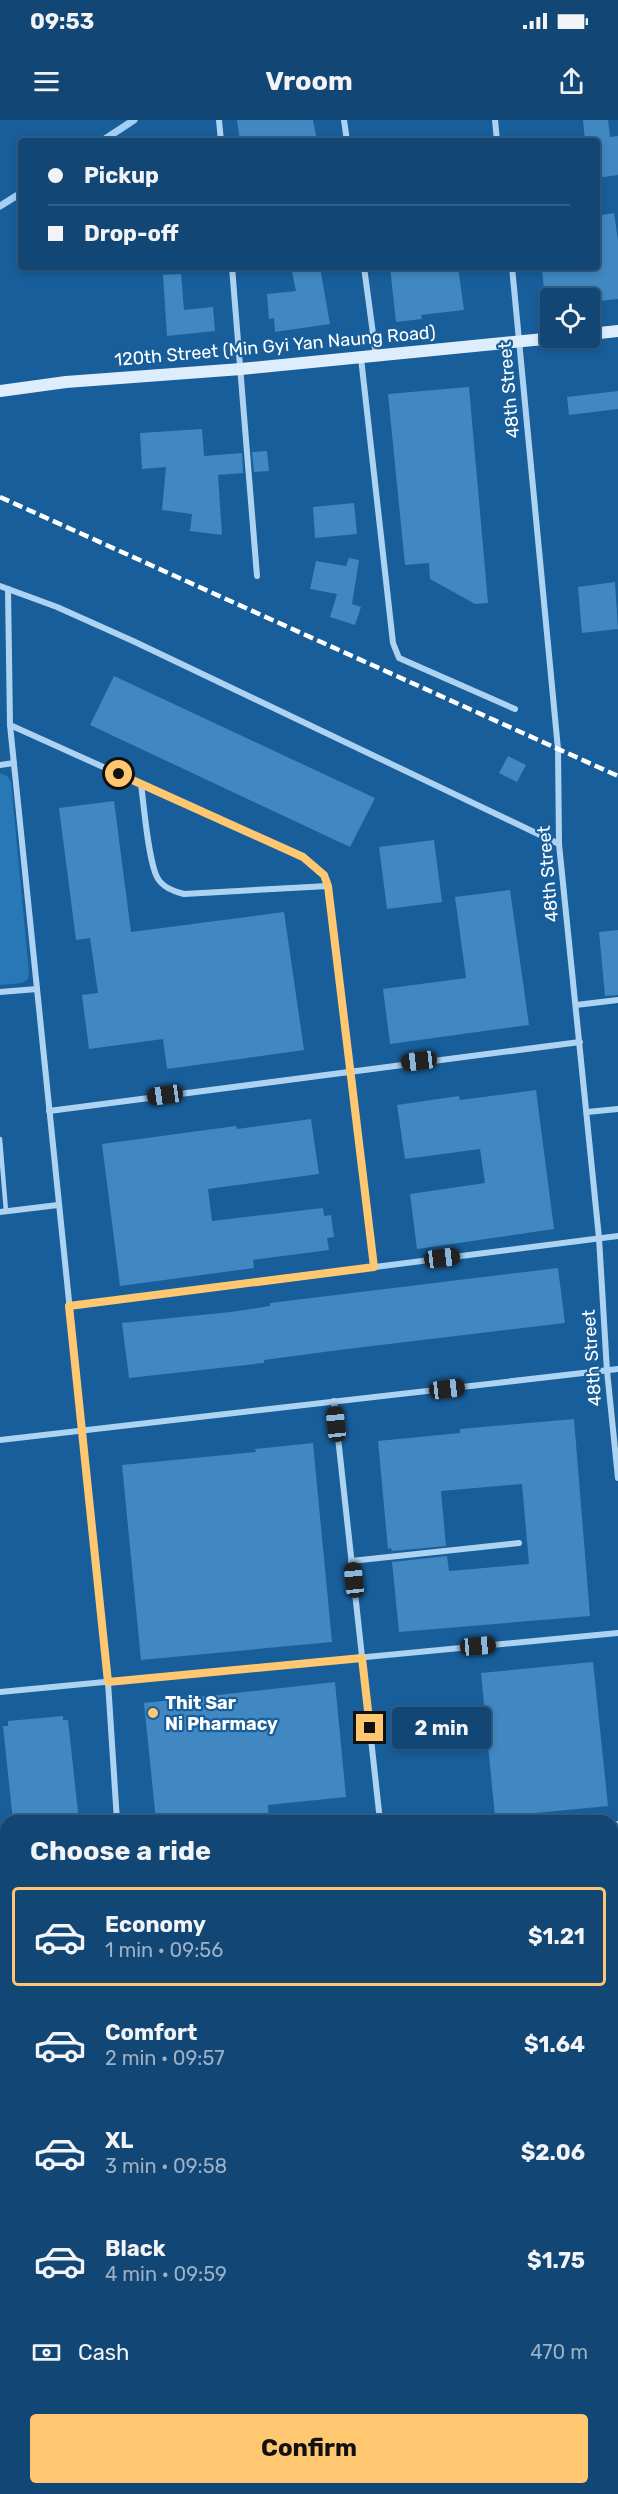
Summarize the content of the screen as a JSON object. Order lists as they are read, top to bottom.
{
  "streets": {
    "street": ["120th Street (Min Gyi Yan Naung Road)", "48th Street"]
  },
  "crossings": [
    ["120th Street (Min Gyi Yan Naung Road)", "48th Street"]
  ],
  "places": ["Thit Sar Ni Pharmacy"],
  "page": {
    "status": "09:53",
    "header": "Vroom",
    "banner": ["Pickup", "Drop-off"],
    "bubble": "2 min",
    "heading": "Choose a ride",
    "list": [
      {
        "name": "Economy",
        "note": "1 min · 09:56",
        "value": "$1.21"
      },
      {
        "name": "Comfort",
        "note": "2 min · 09:57",
        "value": "$1.64"
      },
      {
        "name": "XL",
        "note": "3 min · 09:58",
        "value": "$2.06"
      },
      {
        "name": "Black",
        "note": "4 min · 09:59",
        "value": "$1.75"
      }
    ],
    "pay": ["Cash", "470 m"],
    "buttons": "Confirm"
  }
}
